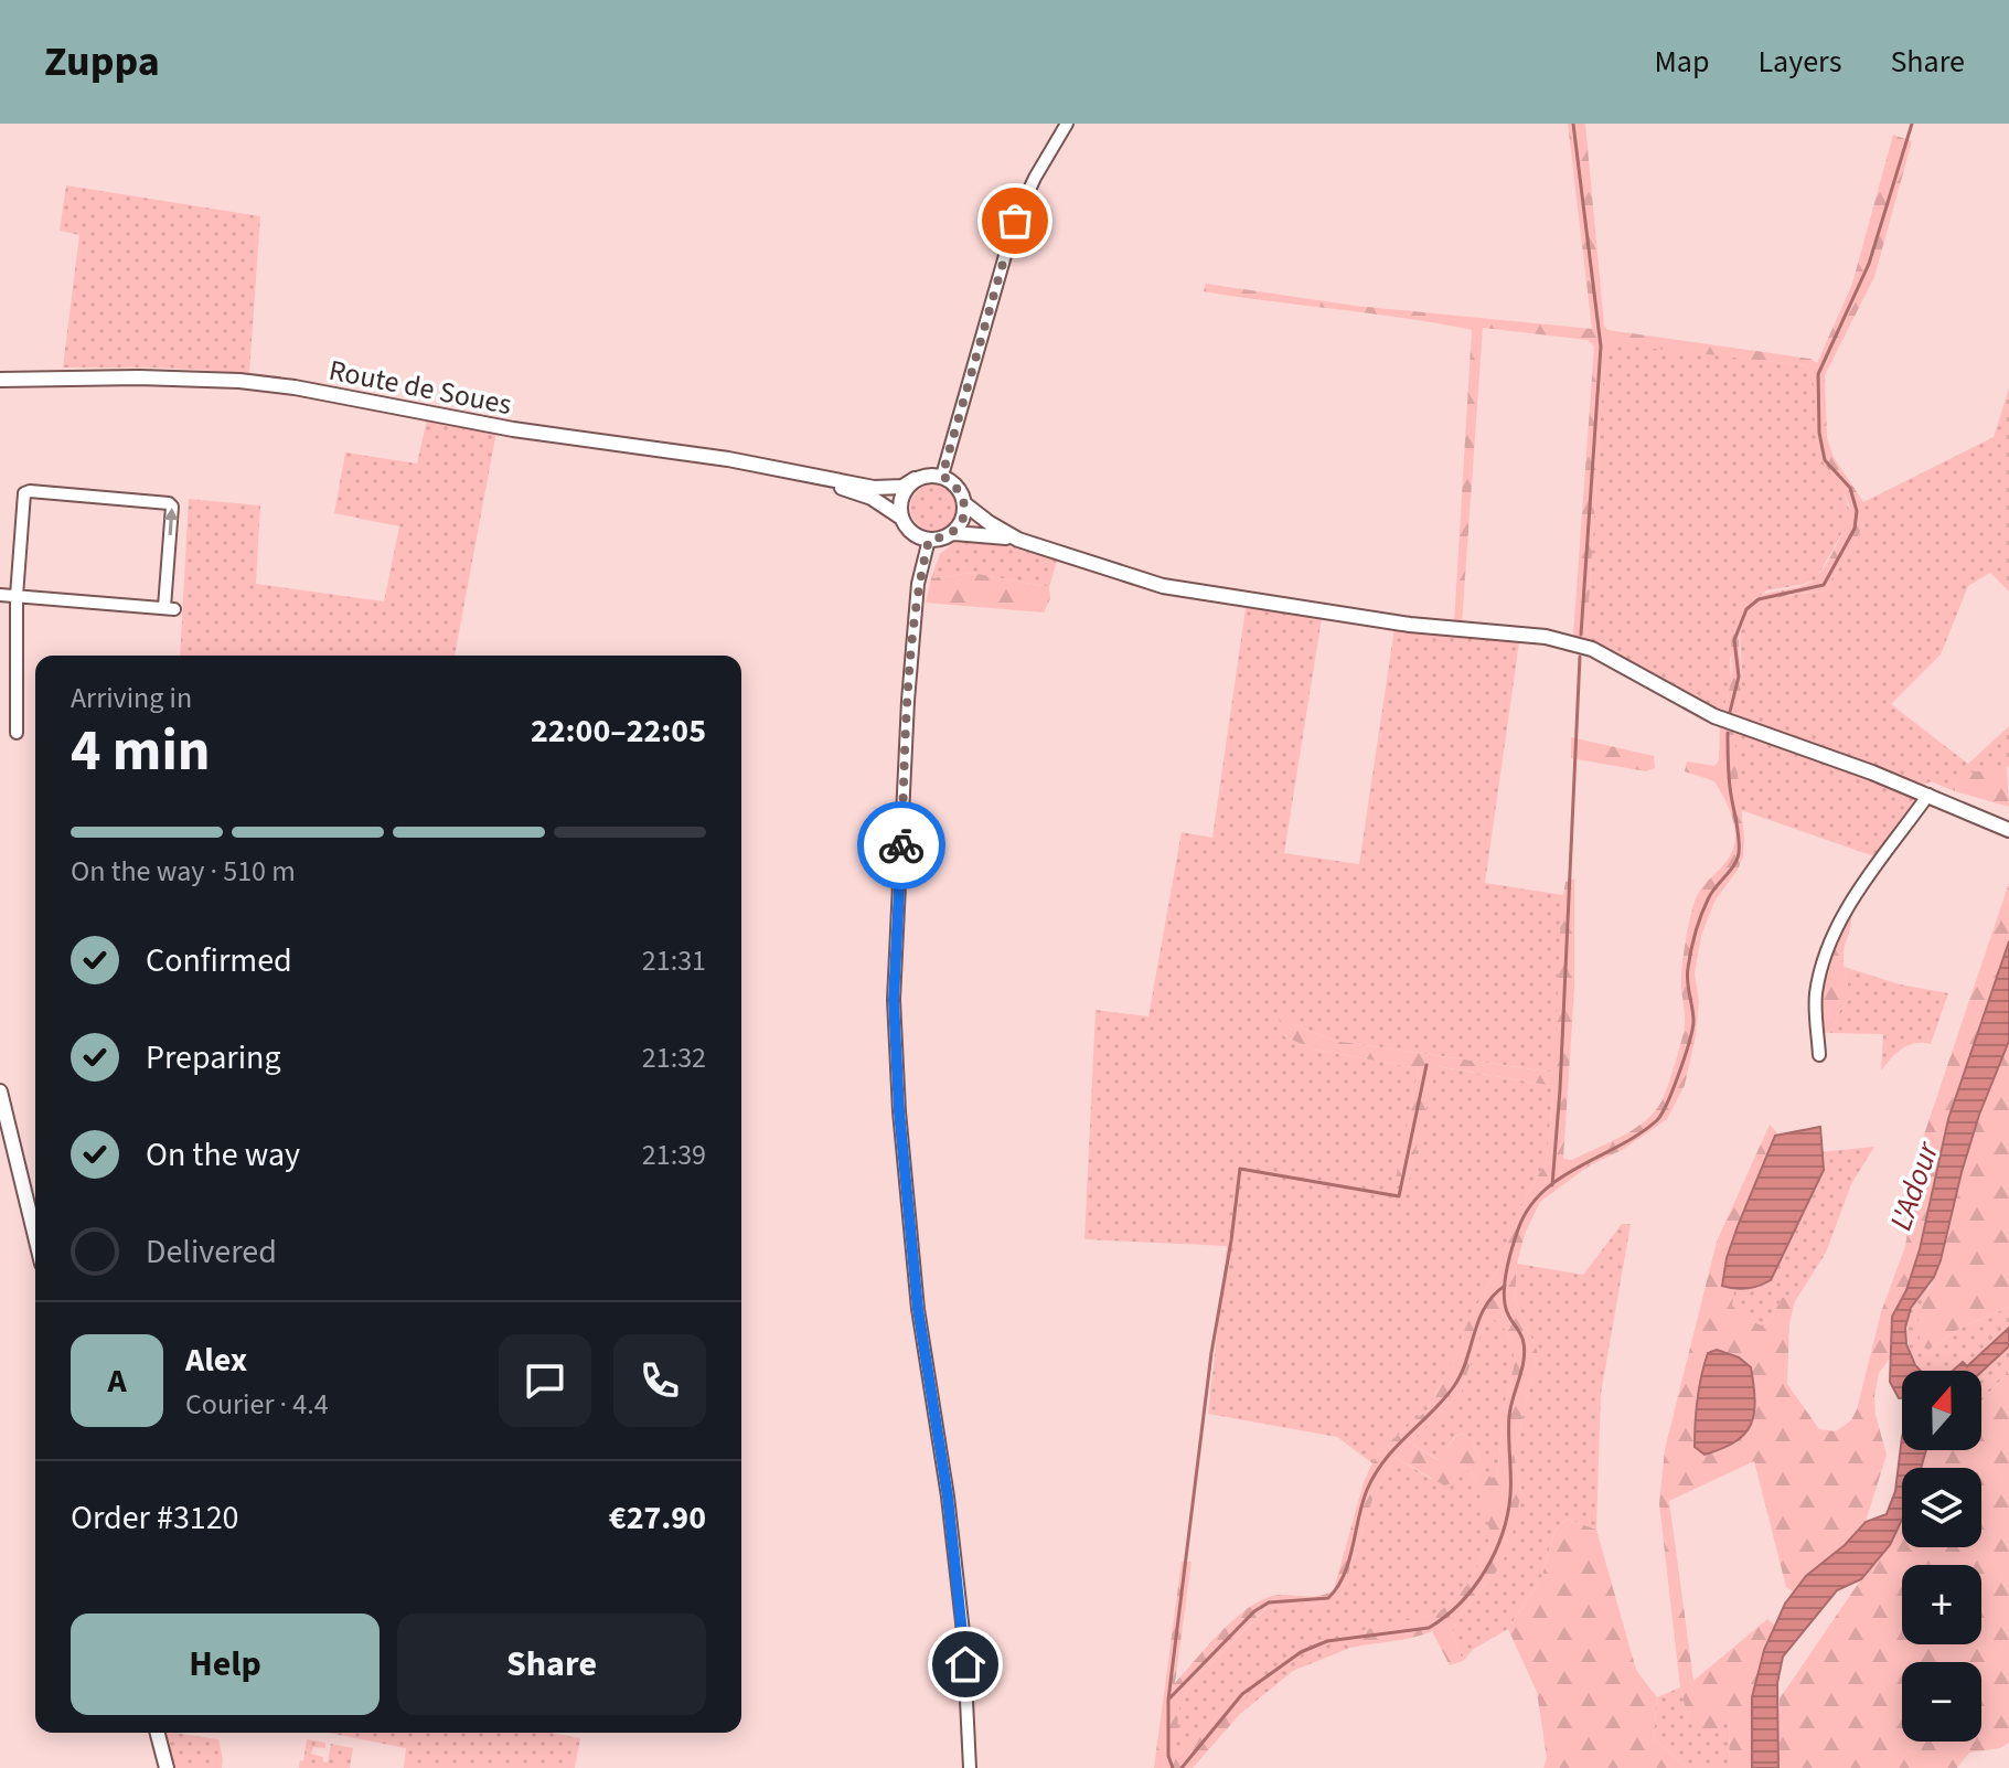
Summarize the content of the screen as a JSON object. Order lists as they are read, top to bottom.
{
  "streets": {
    "main road": ["Route de Soues"]
  },
  "water": ["L'Adour"],
  "north": "top",
  "page": {
    "header": "Zuppa",
    "nav": ["Map", "Layers", "Share"],
    "heading": ["4 min", "Arriving in", "22:00–22:05"],
    "panel": [
      "Alex",
      "Courier · 4.4",
      "Order #3120",
      "€27.90"
    ],
    "bar": "On the way · 510 m",
    "list": [
      ["Confirmed", "21:31"],
      ["Preparing", "21:32"],
      ["On the way", "21:39"],
      "Delivered"
    ],
    "round": "A",
    "map_buttons": ["+", "−"],
    "buttons": ["Help", "Share"]
  }
}
